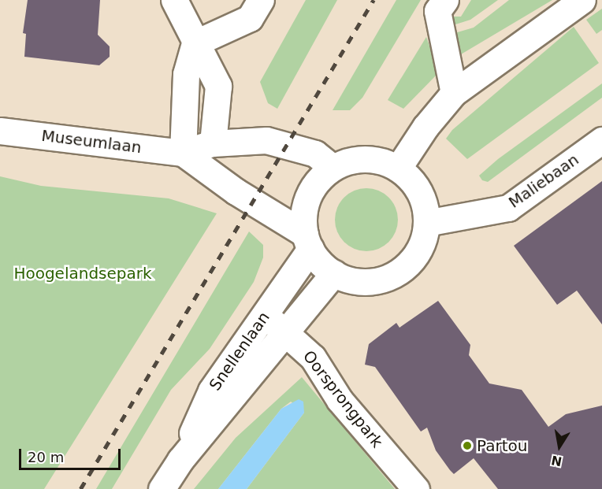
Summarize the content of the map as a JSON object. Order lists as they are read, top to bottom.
{
  "streets": {
    "street": [
      "Museumlaan",
      "Maliebaan",
      "Snellenlaan",
      "Oorsprongpark"
    ]
  },
  "crossings": [
    ["Museumlaan", "Maliebaan"],
    ["Museumlaan", "Snellenlaan"],
    ["Maliebaan", "Snellenlaan"],
    ["Snellenlaan", "Oorsprongpark"]
  ],
  "parks": ["Hoogelandsepark"],
  "places": ["Partou"],
  "scale_bar": "20 m",
  "north": "bottom"
}
